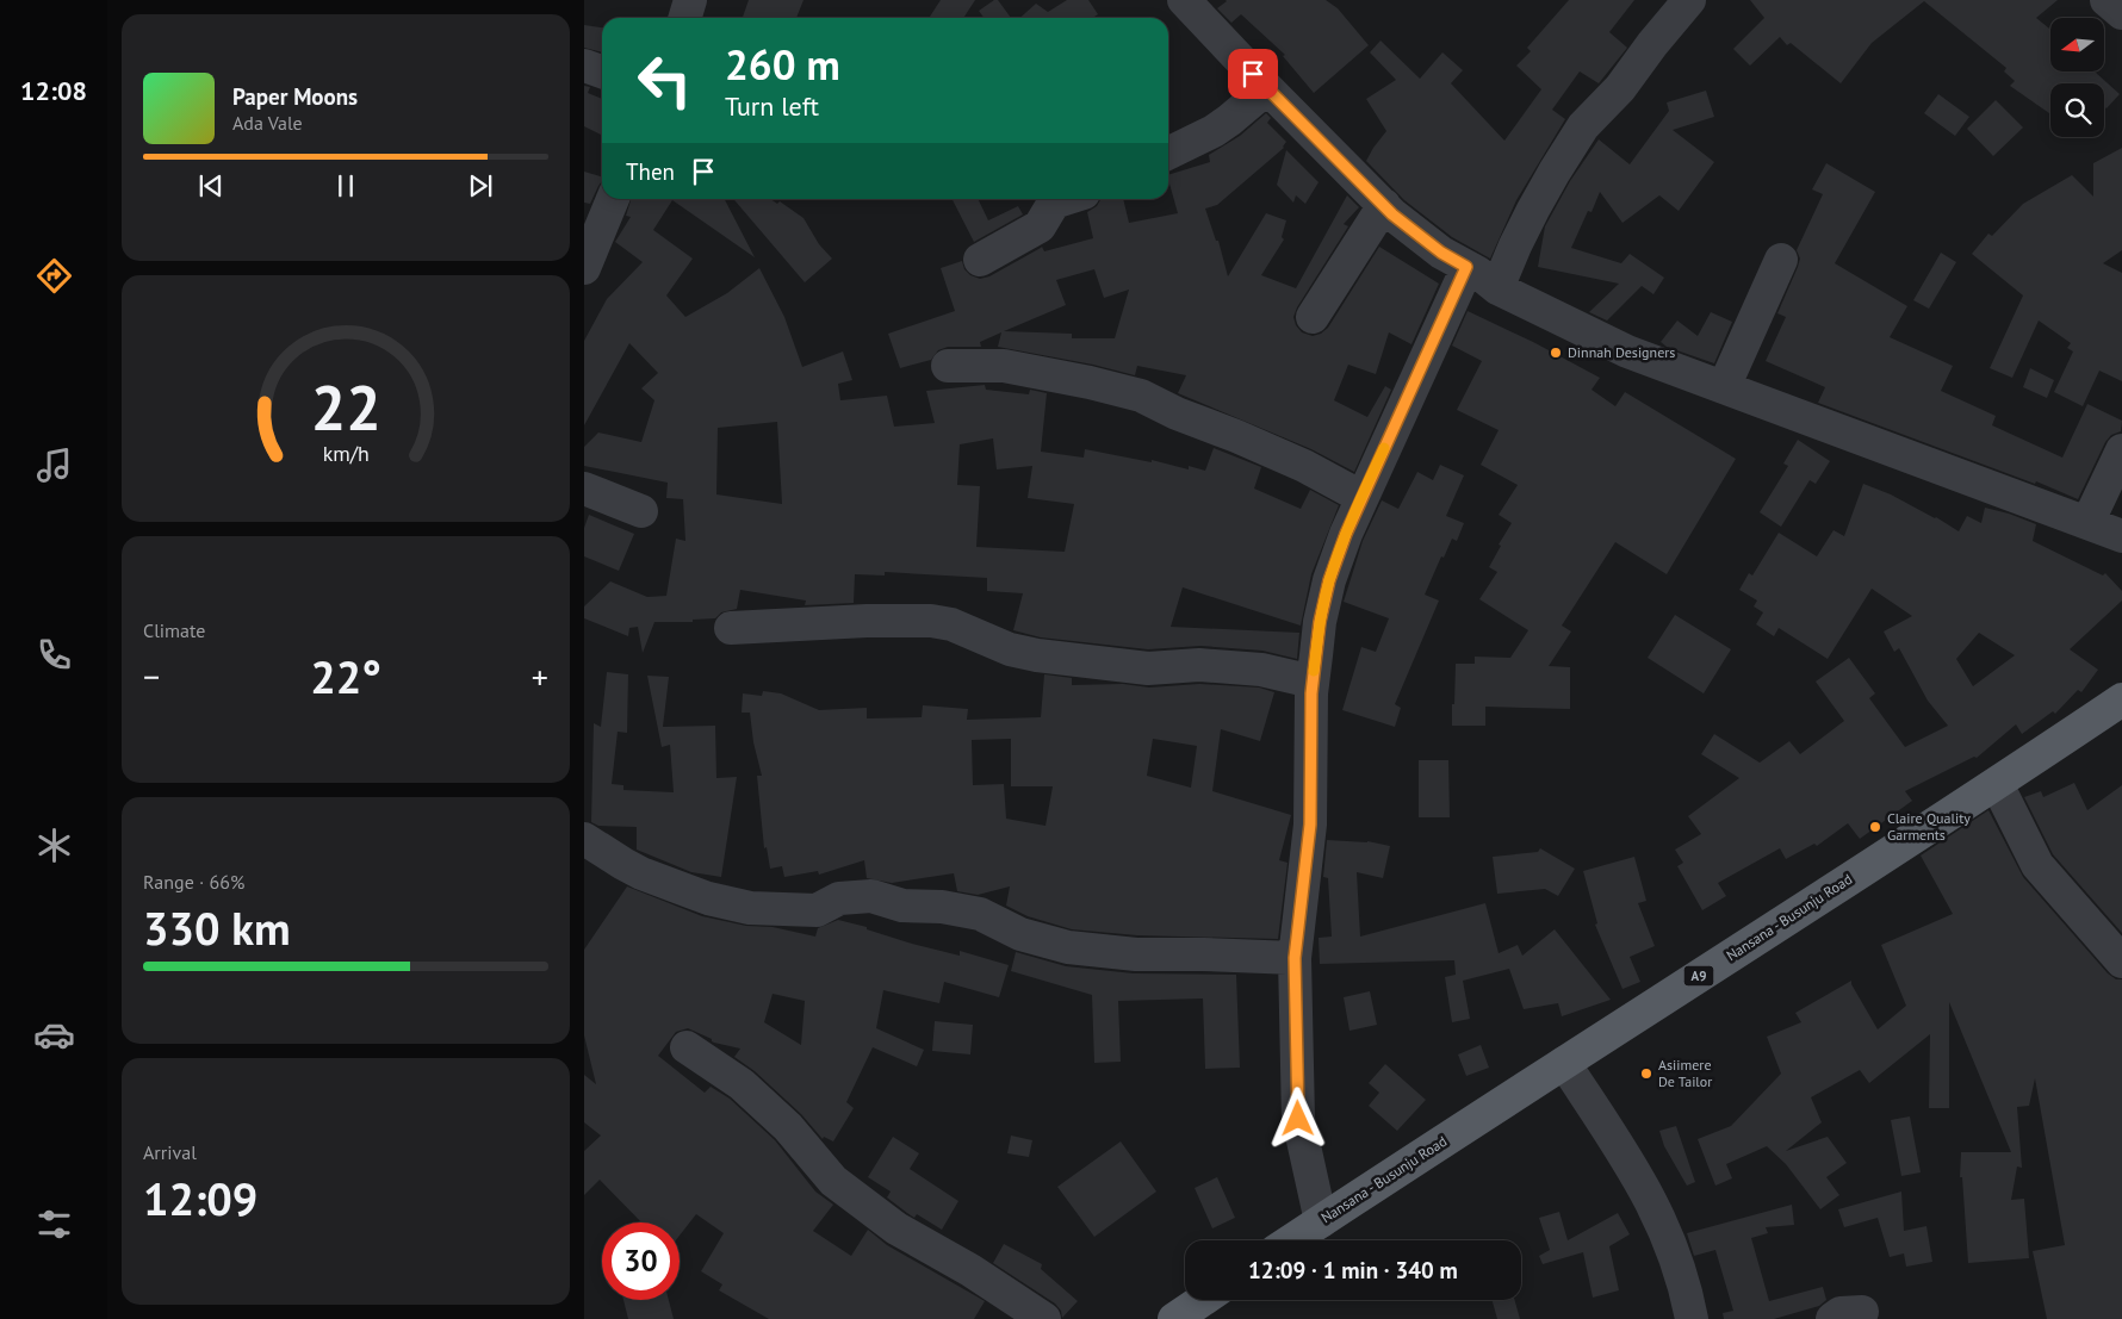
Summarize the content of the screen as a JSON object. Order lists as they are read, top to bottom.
{
  "streets": {
    "main road": ["Nansana - Busunju Road", "A9"]
  },
  "places": ["Dinnah Designers", "Claire Quality Garments", "Asiimere De Tailor"],
  "north": "left",
  "page": {
    "tabs": "12:08",
    "turn": ["260 m", "Turn left"],
    "song": ["Paper Moons", "Ada Vale"],
    "then": "Then",
    "tile": [
      "Climate",
      ["Range · 66%", "330 km"],
      ["Arrival", "12:09"]
    ],
    "heat": ["−", "22°", "+"],
    "limit": "30",
    "trip": "12:09 · 1 min · 340 m",
    "gauge": ["22", "km/h"]
  }
}
